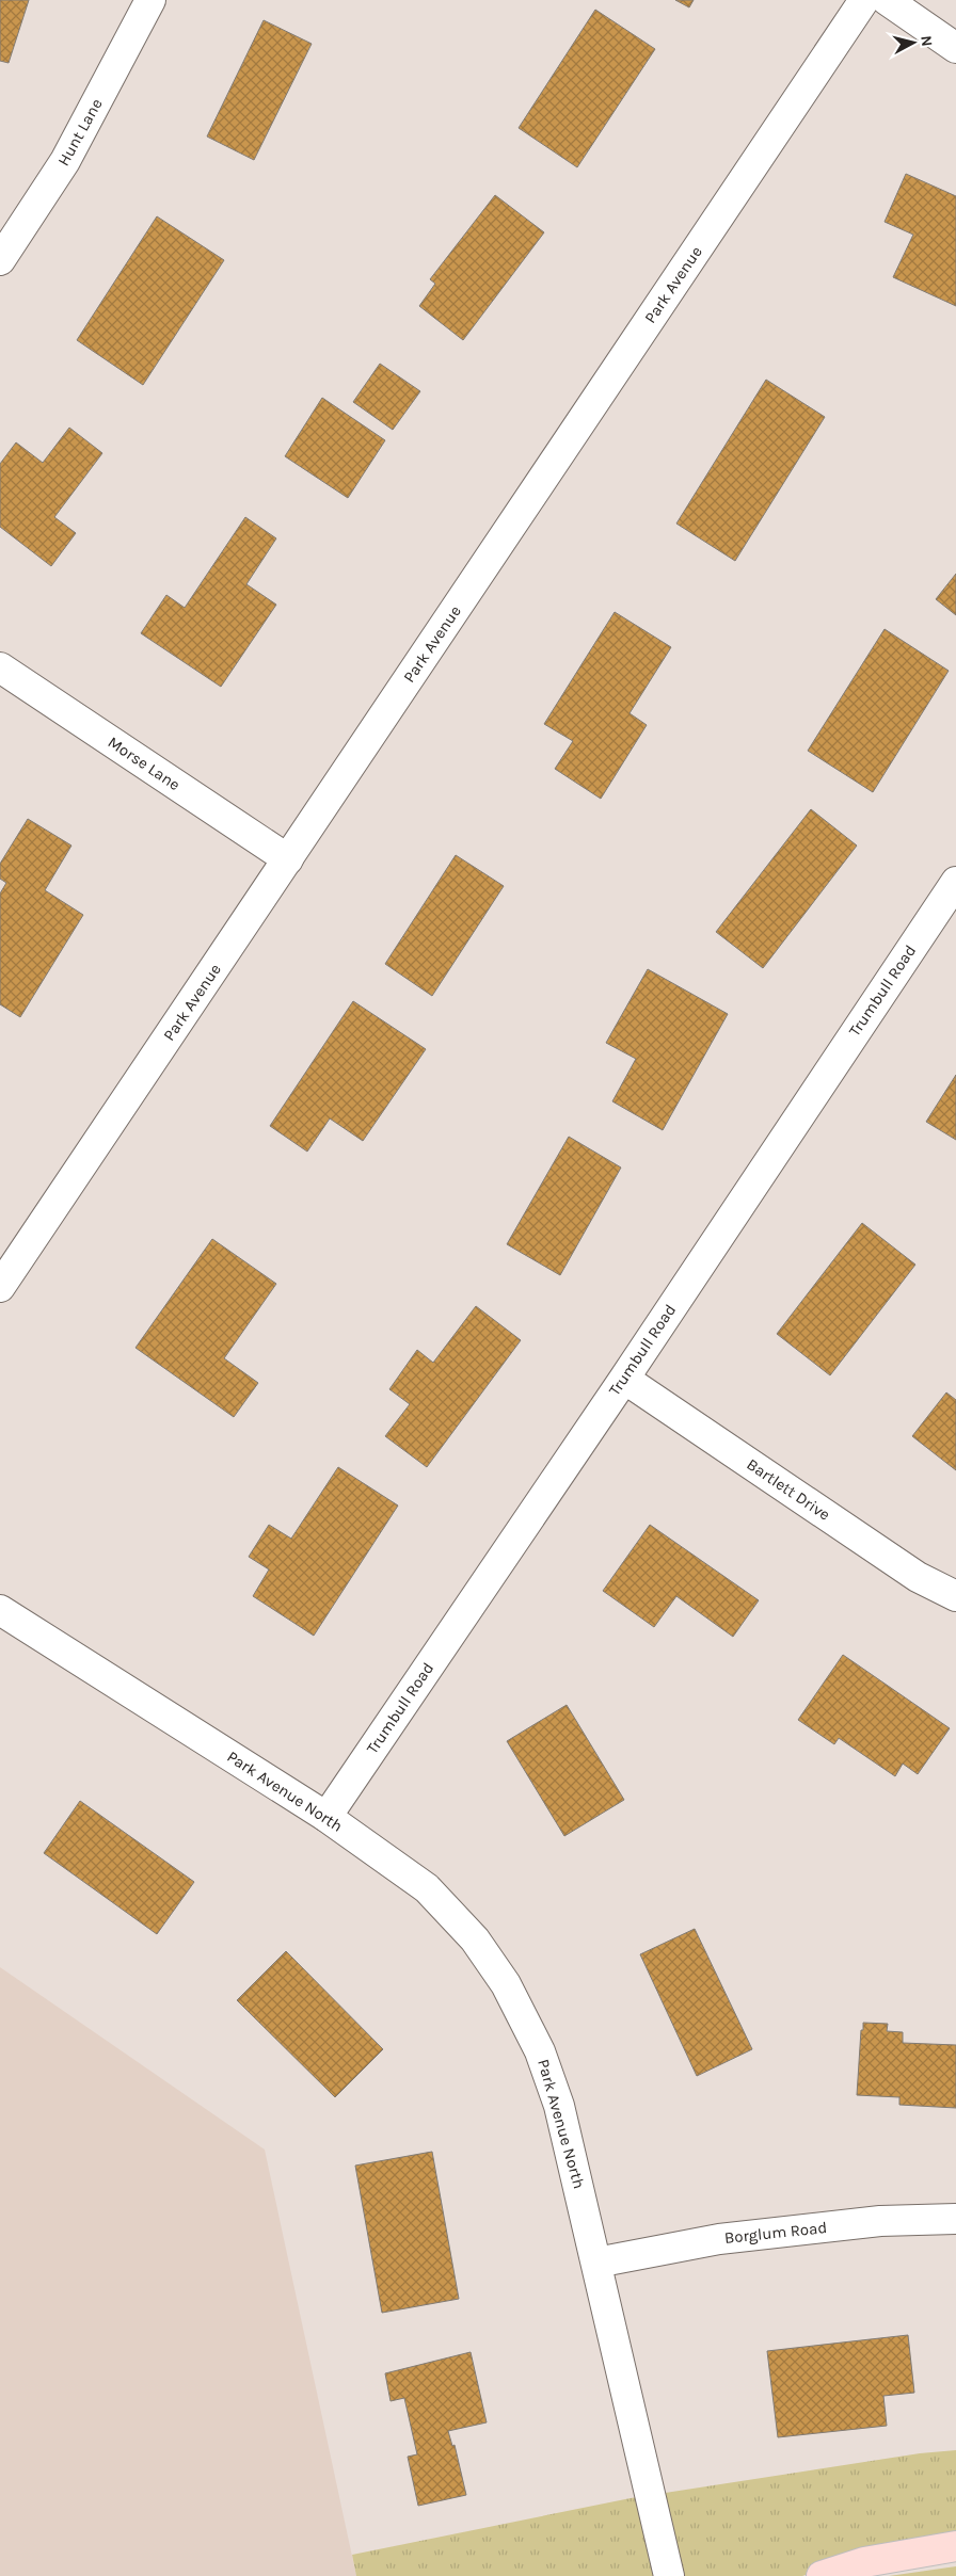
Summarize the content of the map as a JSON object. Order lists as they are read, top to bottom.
{
  "streets": {
    "street": [
      "Hunt Lane",
      "Park Avenue",
      "Morse Lane",
      "Trumbull Road",
      "Bartlett Drive",
      "Park Avenue North",
      "Borglum Road"
    ]
  },
  "crossings": [
    ["Park Avenue", "Morse Lane"],
    ["Trumbull Road", "Bartlett Drive"],
    ["Trumbull Road", "Park Avenue North"],
    ["Park Avenue North", "Borglum Road"]
  ],
  "north": "right"
}
